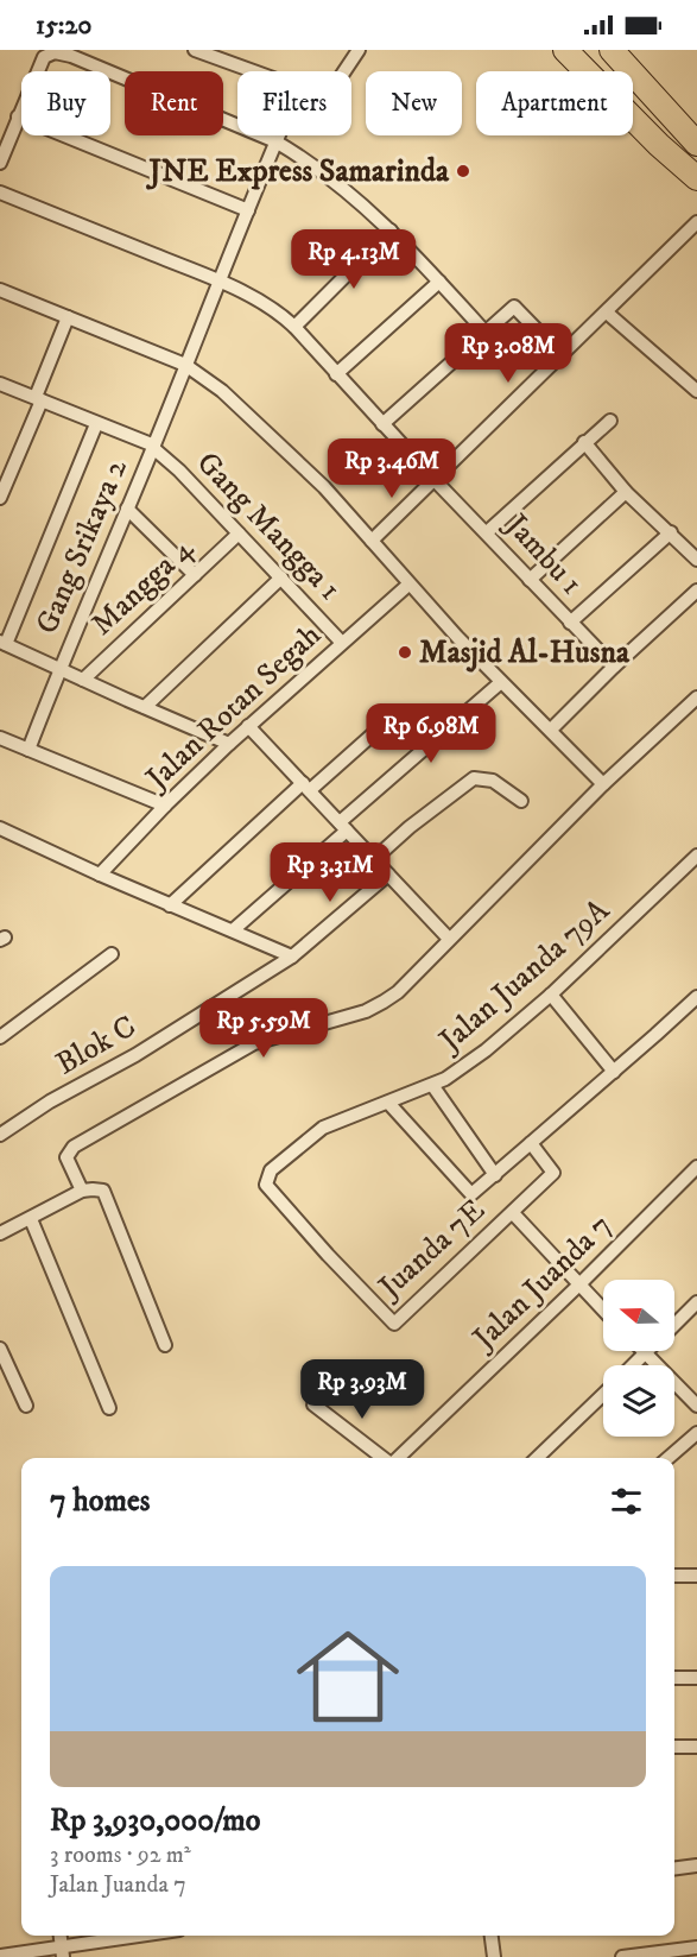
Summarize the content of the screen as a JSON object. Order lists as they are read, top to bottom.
{
  "streets": {
    "street": [
      "Gang Mangga 1",
      "Gang Srikaya 2",
      "Jambu 1",
      "Mangga 4",
      "Jalan Rotan Segah",
      "Jalan Juanda 79A",
      "Blok C",
      "Juanda 7E",
      "Jalan Juanda 7"
    ]
  },
  "crossings": [
    ["Gang Mangga 1", "Gang Srikaya 2"],
    ["Gang Mangga 1", "Mangga 4"],
    ["Gang Mangga 1", "Jalan Rotan Segah"],
    ["Gang Srikaya 2", "Jambu 1"],
    ["Jalan Juanda 79A", "Juanda 7E"]
  ],
  "places": ["JNE Express Samarinda", "Masjid Al-Husna"],
  "north": "left",
  "page": {
    "status": "15:20",
    "chip": [
      "Buy",
      "Rent",
      "Filters",
      "New",
      "Apartment"
    ],
    "price": [
      "Rp 4.13M",
      "Rp 3.08M",
      "Rp 3.46M",
      "Rp 6.98M",
      "Rp 3.31M",
      "Rp 5.59M",
      "Rp 3.93M"
    ],
    "heading": "7 homes",
    "list": [
      {
        "name": "Rp 3,930,000/mo",
        "note": "3 rooms · 92 m² · Jalan Juanda 7"
      }
    ]
  }
}
